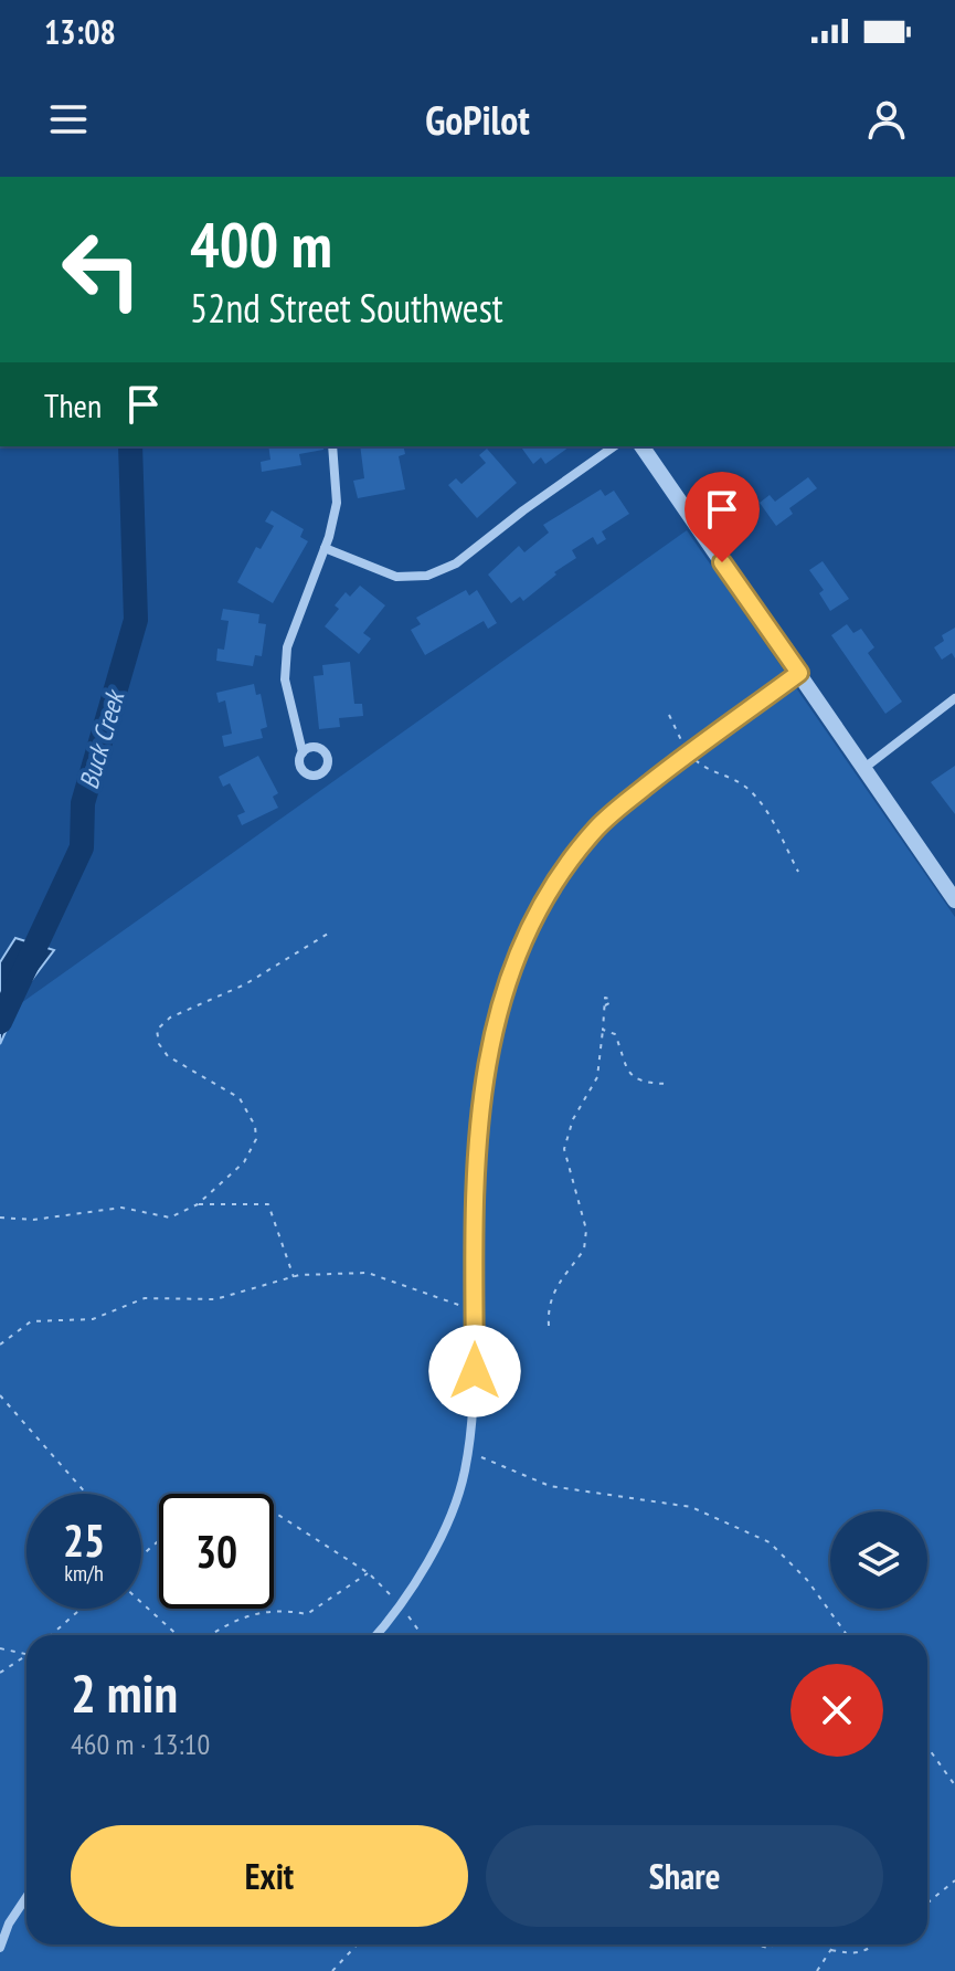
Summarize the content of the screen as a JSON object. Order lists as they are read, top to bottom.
{
  "water": ["Buck Creek"],
  "page": {
    "status": "13:08",
    "header": "GoPilot",
    "turn": ["400 m", "52nd Street Southwest"],
    "then": "Then",
    "speed": "25 km/h",
    "limit": "30",
    "heading": ["2 min", "460 m · 13:10"],
    "buttons": ["Exit", "Share"]
  }
}
